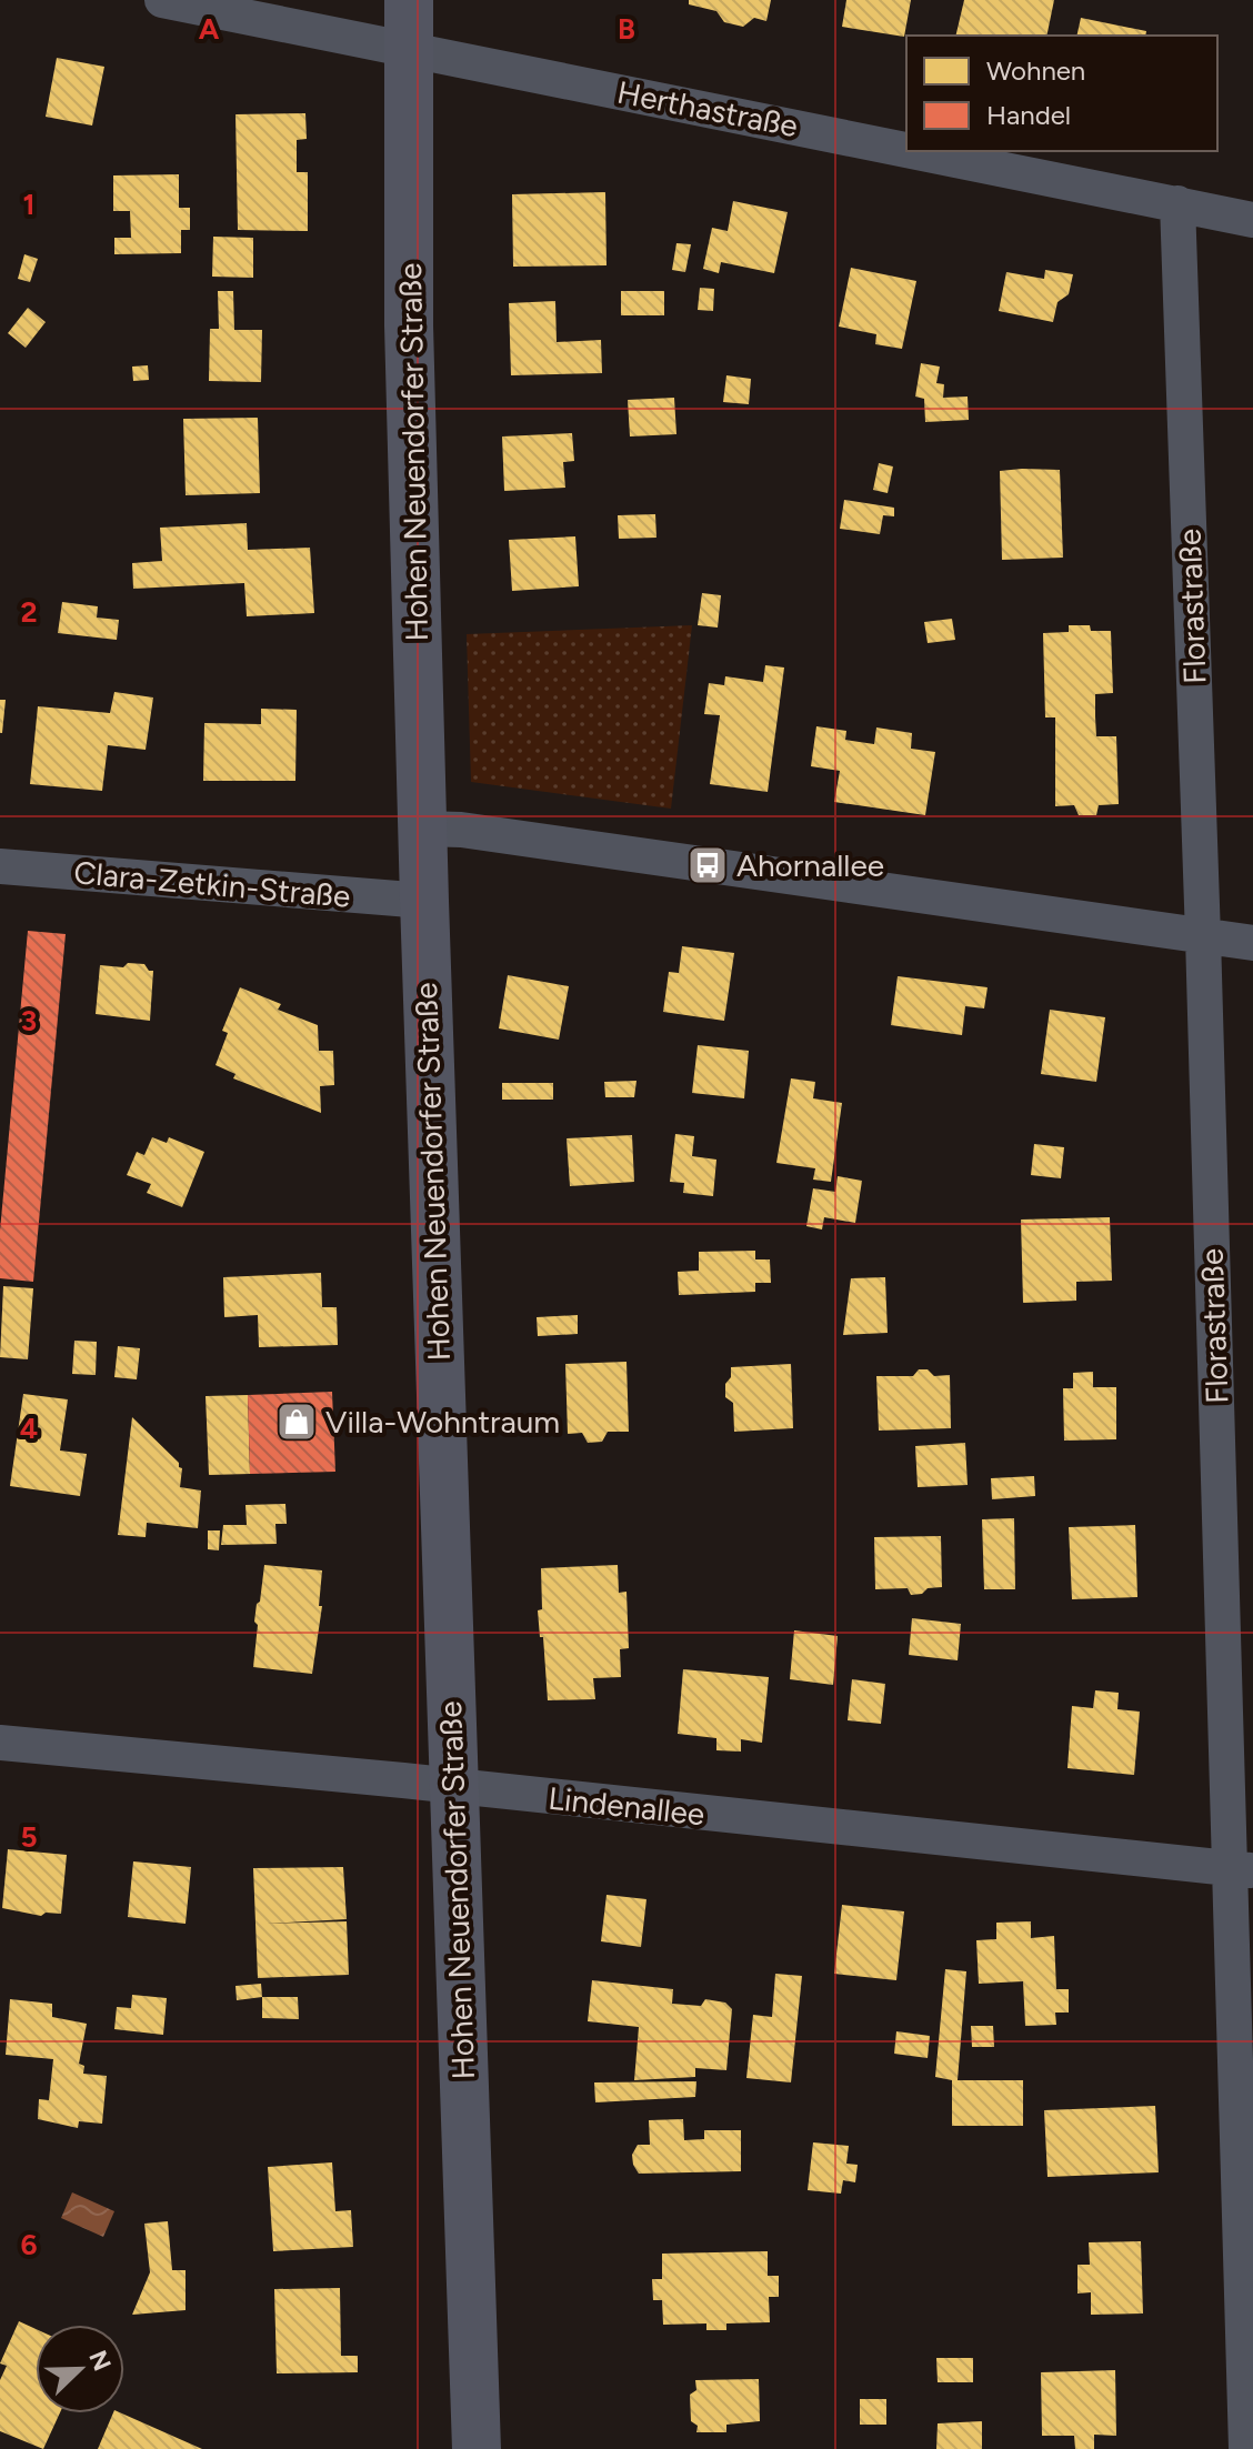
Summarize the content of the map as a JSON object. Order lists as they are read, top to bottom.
{
  "streets": {
    "main road": ["Hohen Neuendorfer Straße"],
    "street": [
      "Herthastraße",
      "Florastraße",
      "Clara-Zetkin-Straße",
      "Lindenallee"
    ]
  },
  "crossings": [
    ["Herthastraße", "Hohen Neuendorfer Straße"],
    ["Herthastraße", "Florastraße"],
    ["Hohen Neuendorfer Straße", "Clara-Zetkin-Straße"],
    ["Hohen Neuendorfer Straße", "Lindenallee"],
    ["Florastraße", "Lindenallee"]
  ],
  "places": {
    "bus stop": ["Ahornallee"],
    "shop": ["Villa-Wohntraum"]
  },
  "legend": ["Wohnen", "Handel"],
  "north": "top right",
  "grid": {
    "columns": ["A", "B"],
    "rows": [
      "1",
      "2",
      "3",
      "4",
      "5",
      "6"
    ]
  }
}
